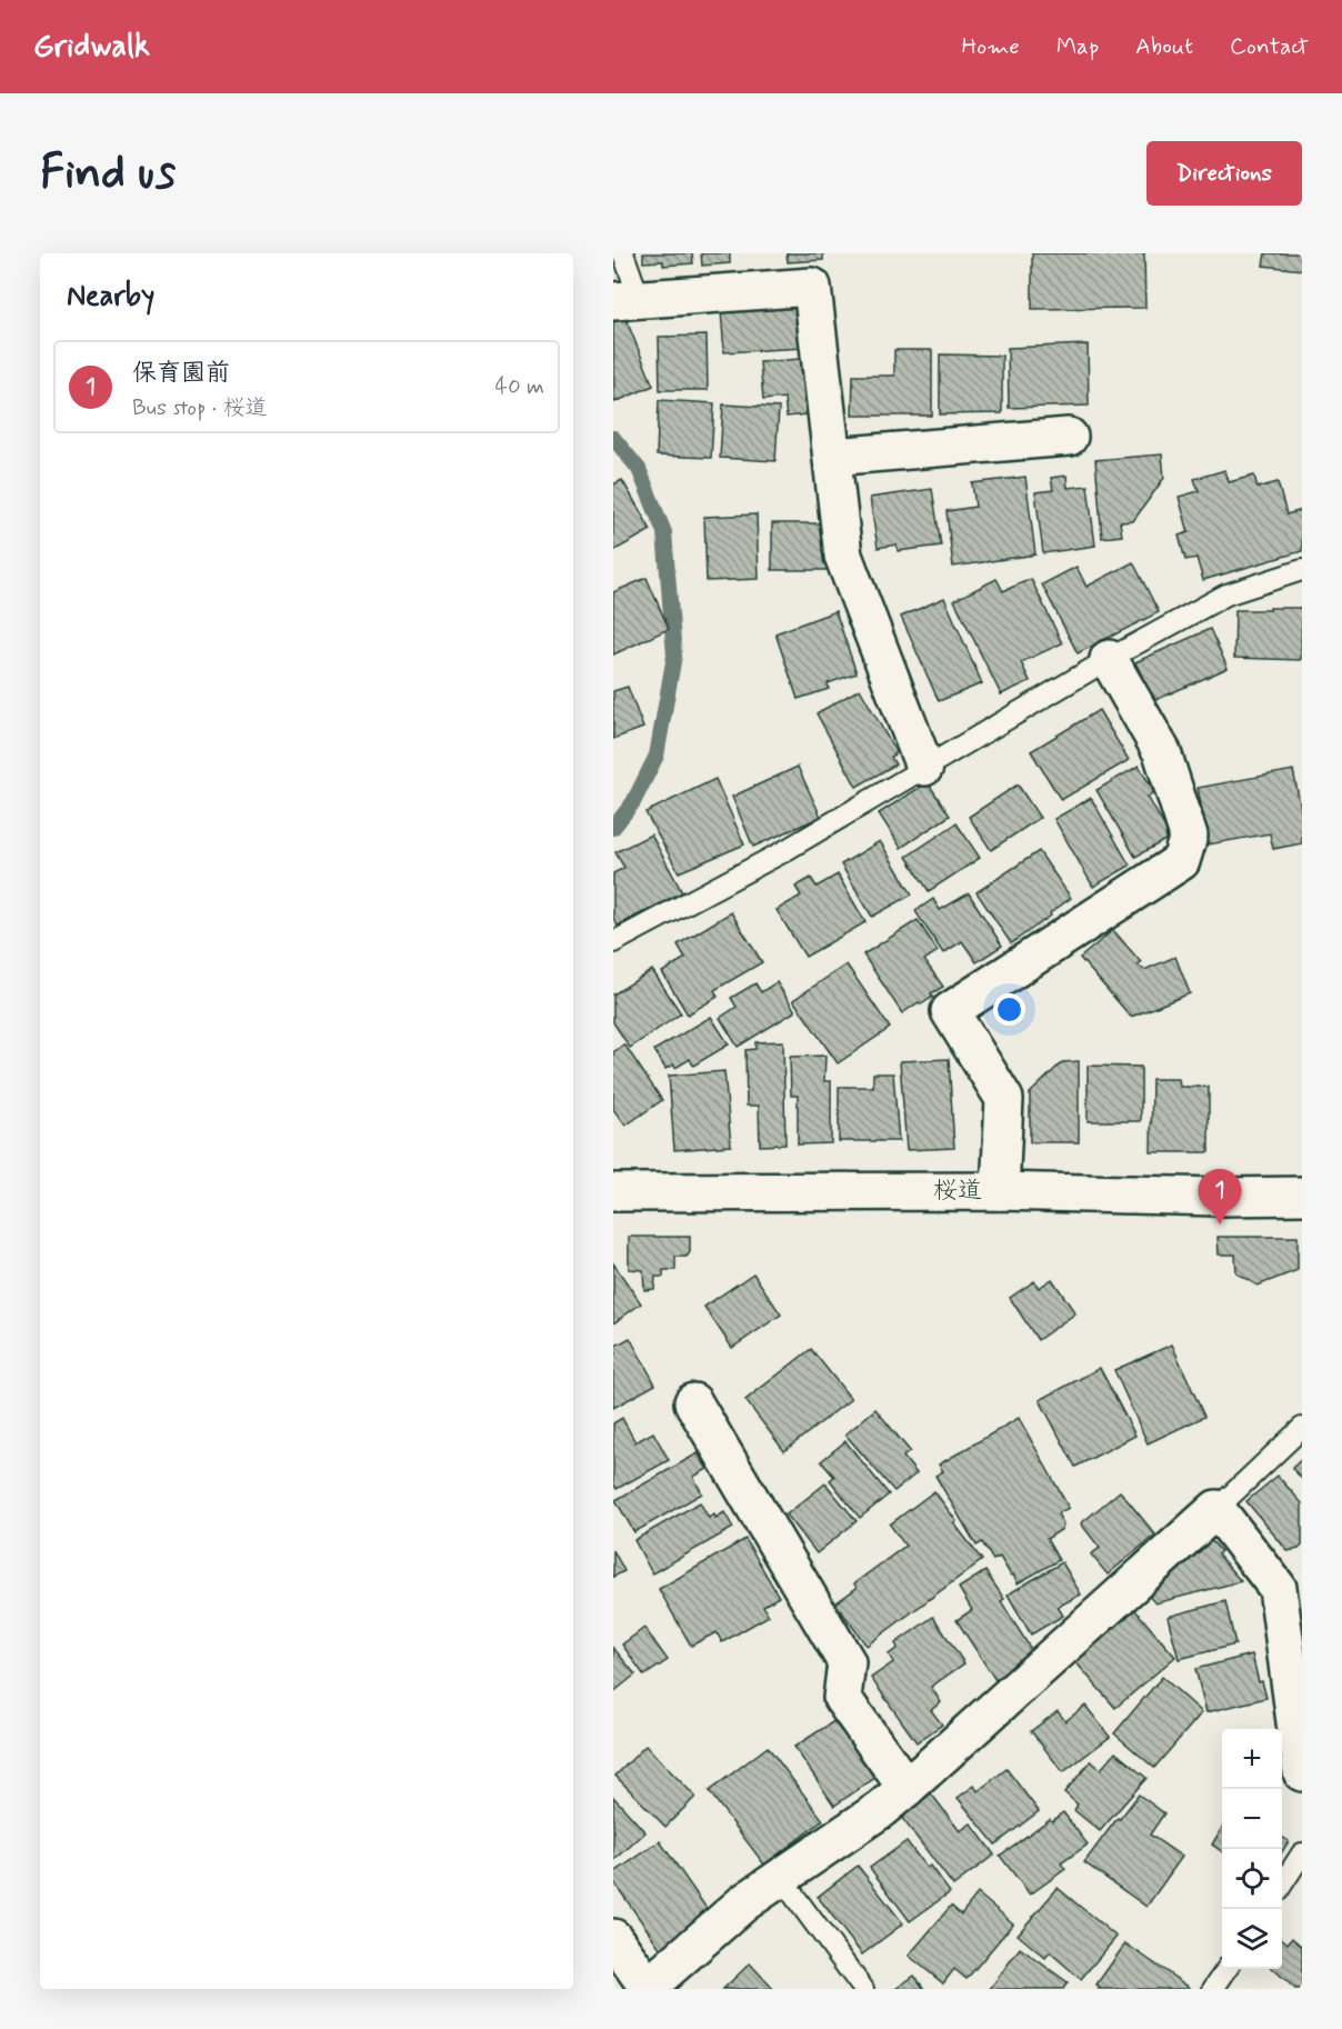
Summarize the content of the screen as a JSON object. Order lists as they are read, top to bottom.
{
  "streets": {
    "street": ["桜道"]
  },
  "page": {
    "header": "Gridwalk",
    "nav": [
      "Home",
      "Map",
      "About",
      "Contact"
    ],
    "buttons": "Directions",
    "title": "Find us",
    "heading": "Nearby",
    "list": [
      {
        "mark": "1",
        "name": "保育園前",
        "note": "Bus stop · 桜道",
        "value": "40 m"
      }
    ],
    "pins": "1",
    "map_buttons": ["+", "−"]
  }
}
